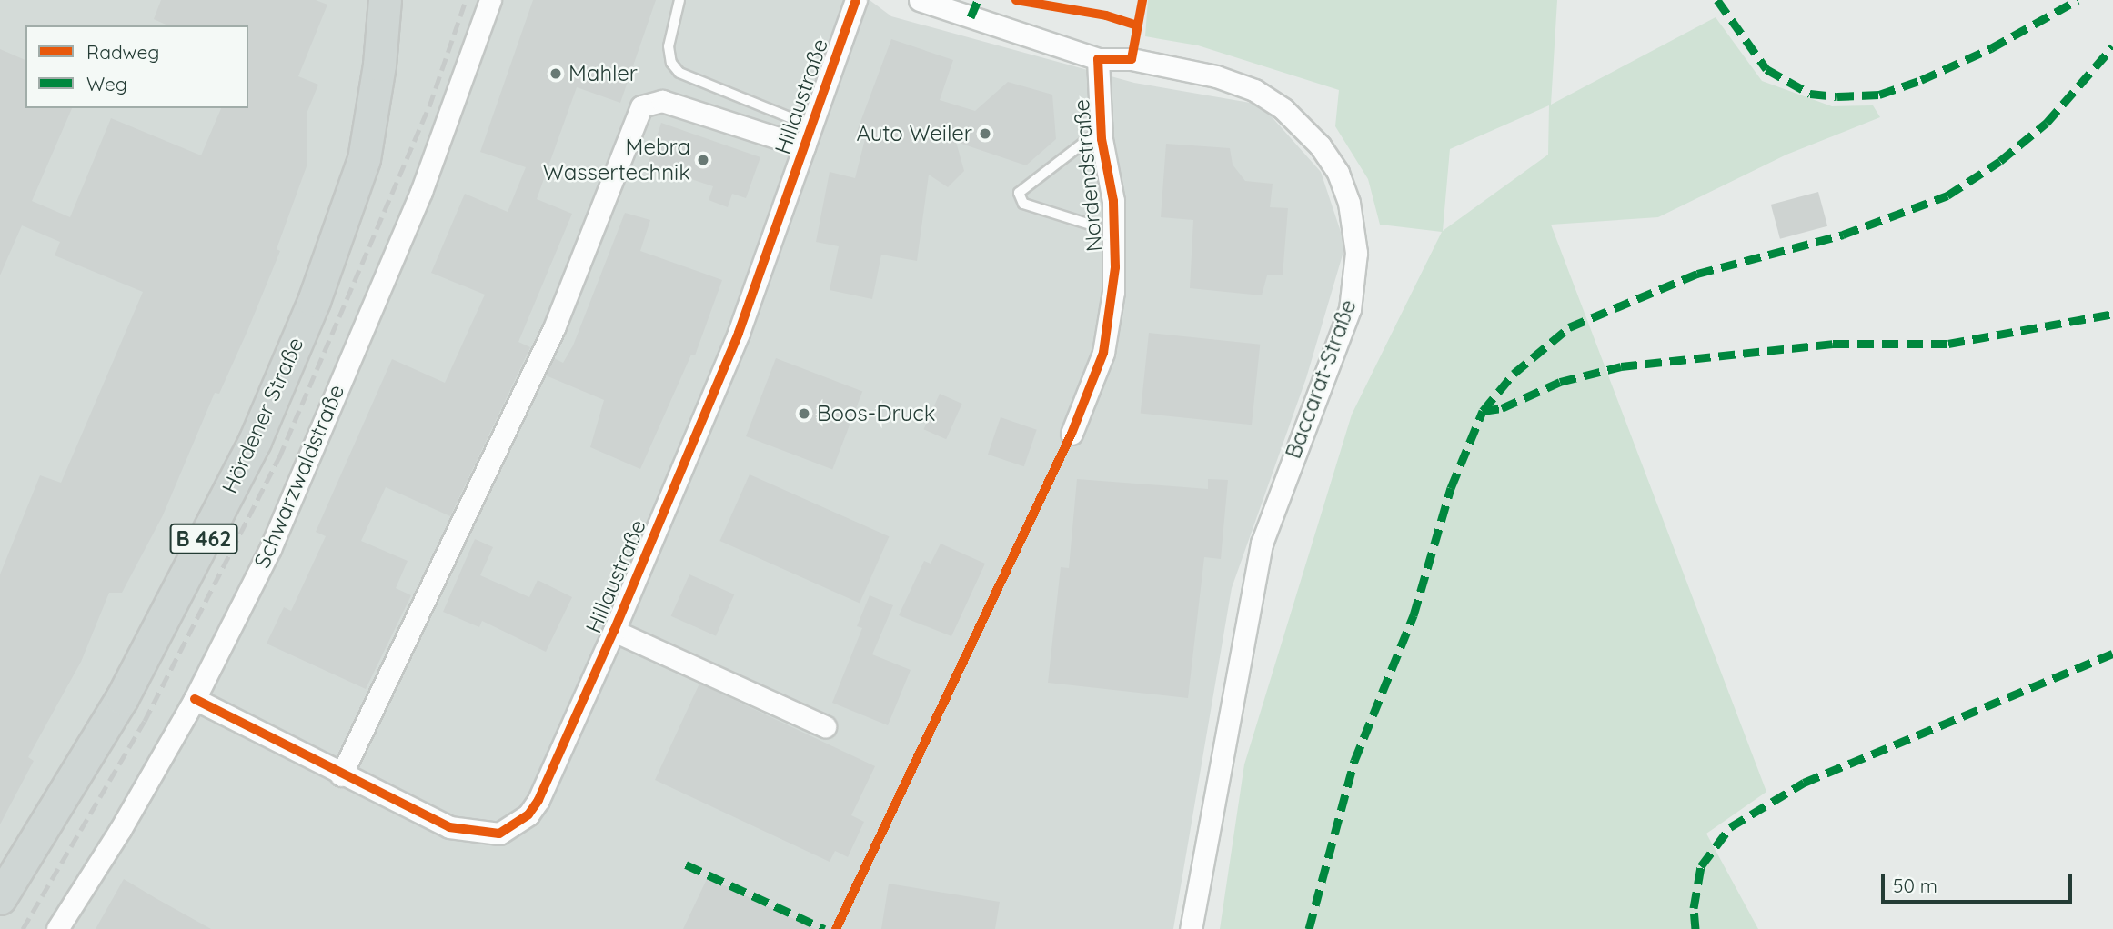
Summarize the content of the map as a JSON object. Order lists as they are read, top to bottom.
{
  "streets": {
    "main road": ["Hördener Straße", "B 462"],
    "street": [
      "Hillaustraße",
      "Nordendstraße",
      "Baccarat-Straße",
      "Schwarzwaldstraße"
    ]
  },
  "crossings": [
    ["Hillaustraße", "Schwarzwaldstraße"],
    ["Nordendstraße", "Baccarat-Straße"]
  ],
  "places": [
    "Mahler",
    "Auto Weiler",
    "Mebra Wassertechnik",
    "Boos-Druck"
  ],
  "legend": ["Radweg", "Weg"],
  "scale_bar": "50 m"
}
